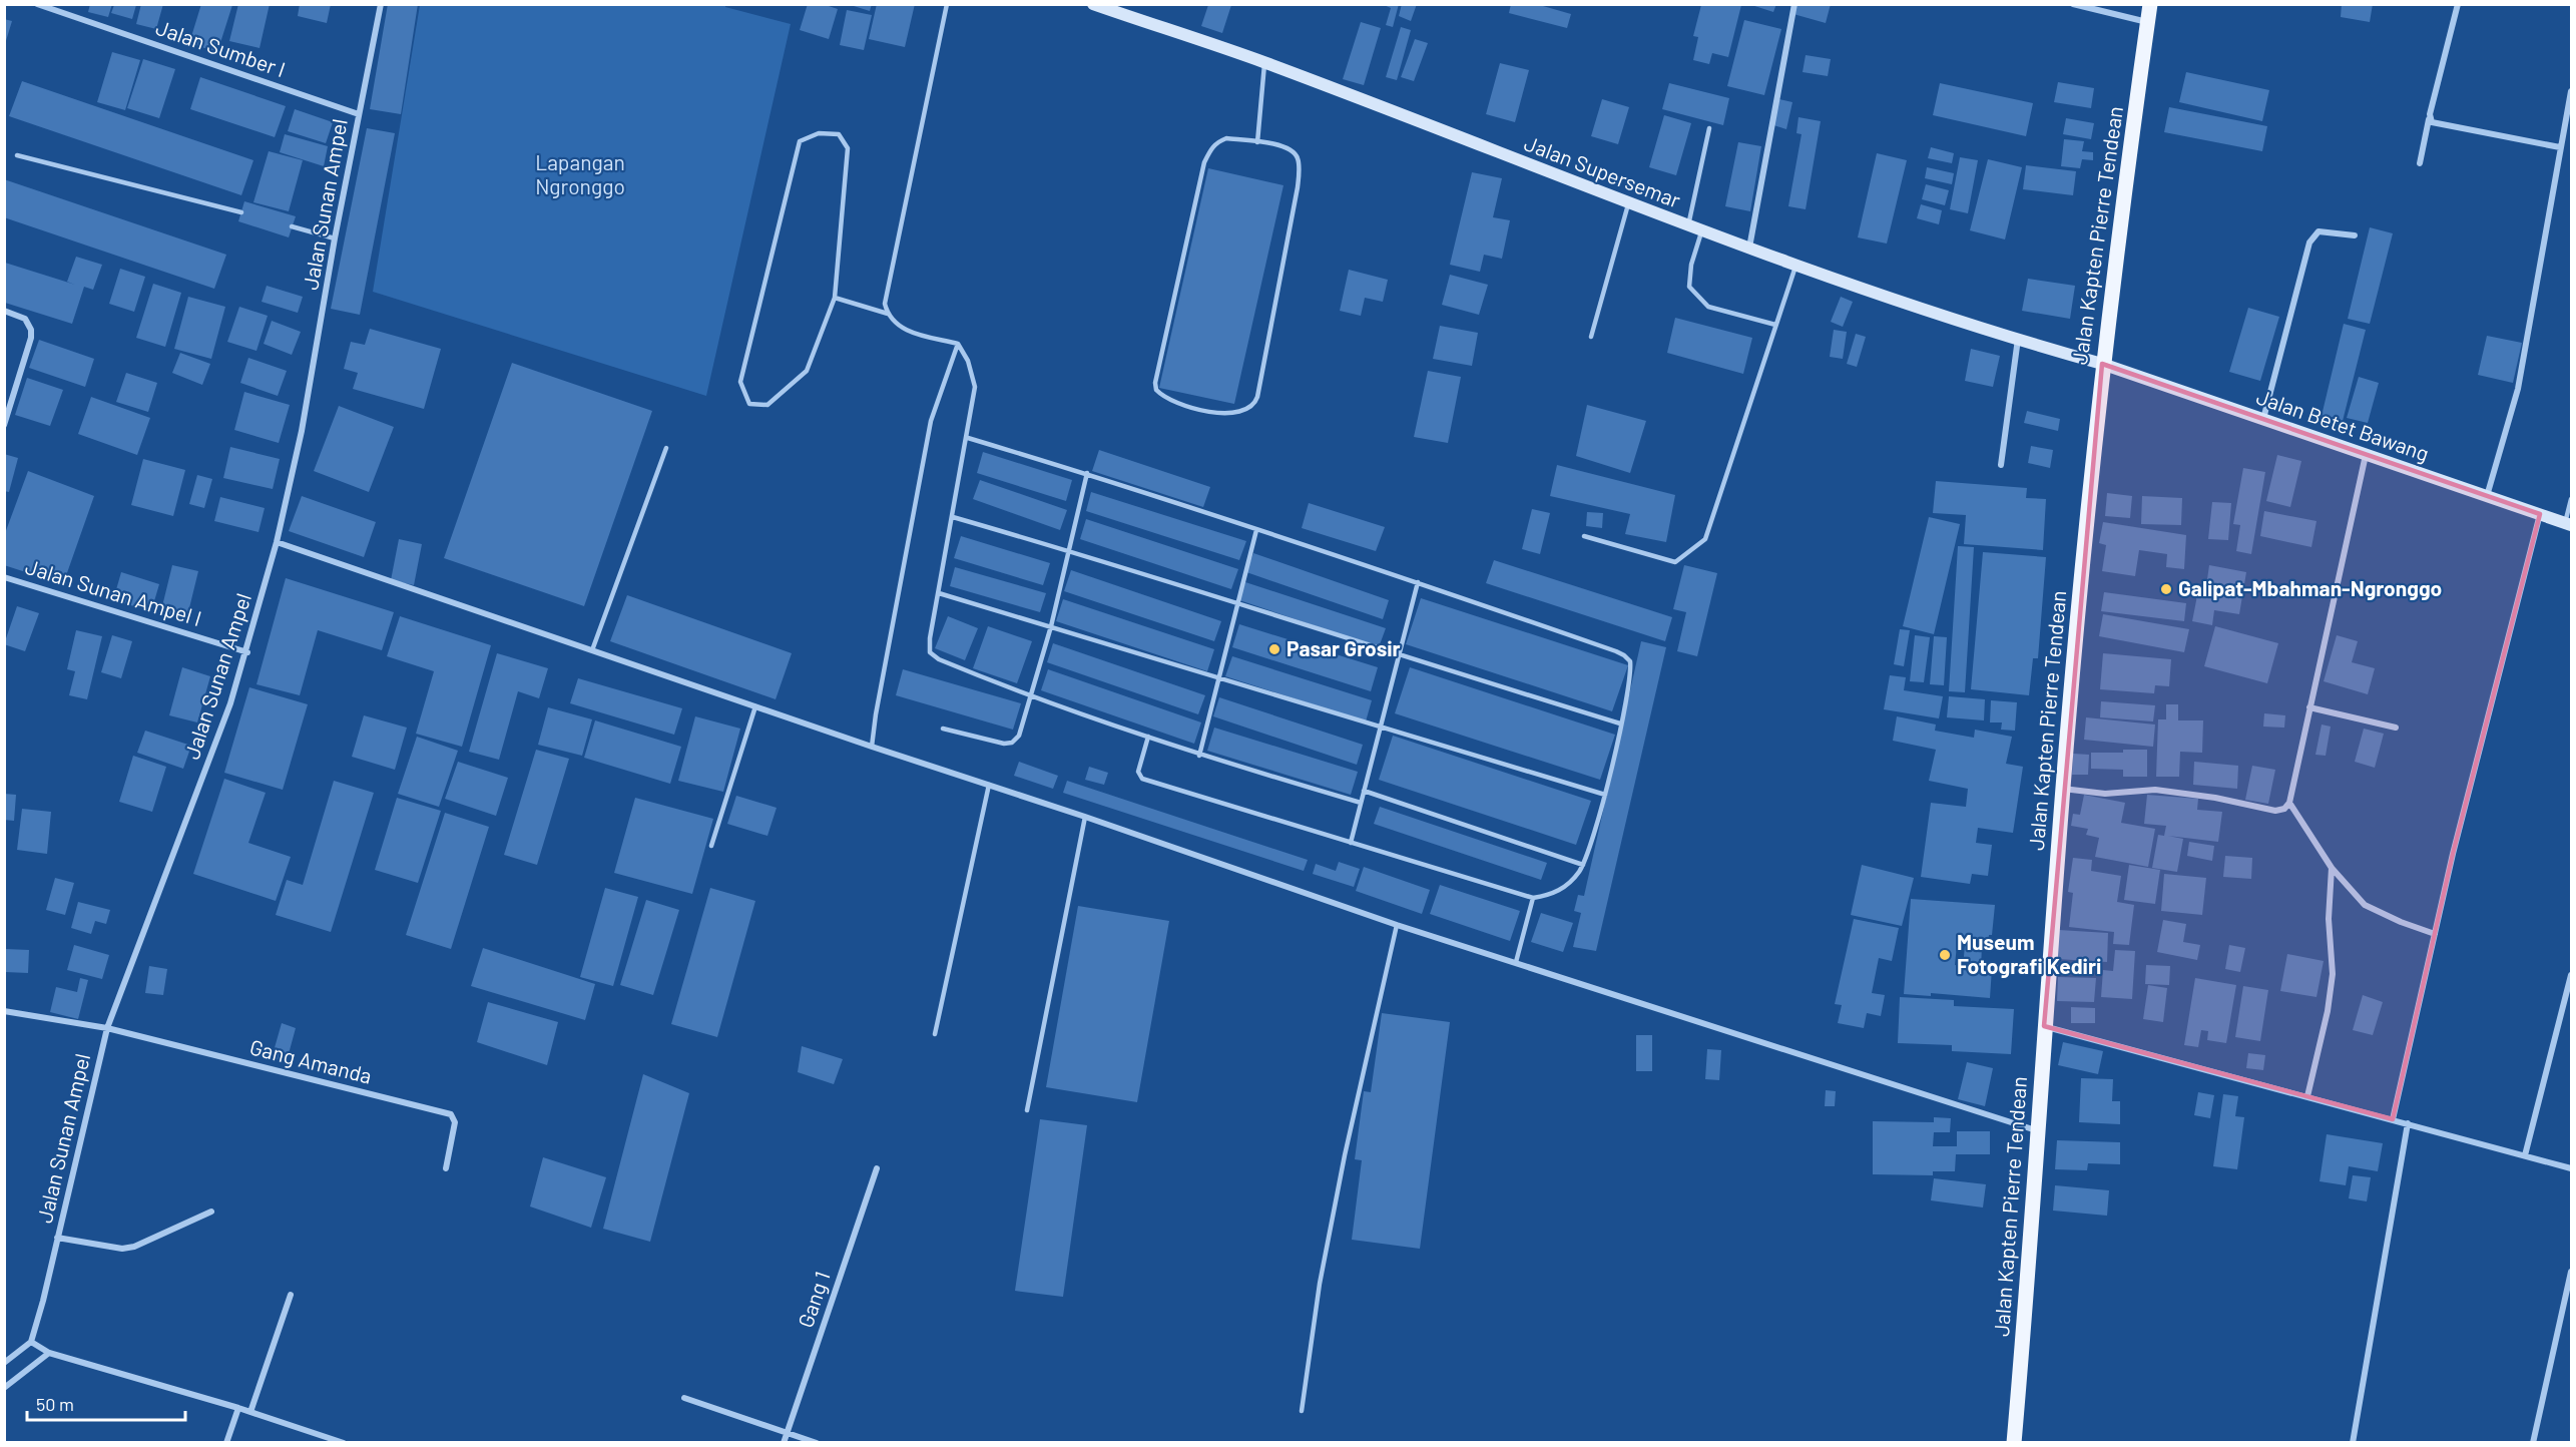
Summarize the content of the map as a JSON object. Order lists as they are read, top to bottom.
{
  "streets": {
    "main road": ["Jalan Supersemar", "Jalan Kapten Pierre Tendean", "Jalan Betet Bawang"],
    "street": [
      "Jalan Sumber I",
      "Jalan Sunan Ampel",
      "Jalan Sunan Ampel I",
      "Gang Amanda",
      "Gang 1"
    ]
  },
  "crossings": [
    ["Jalan Sumber I", "Jalan Sunan Ampel"],
    ["Jalan Supersemar", "Jalan Kapten Pierre Tendean"],
    ["Jalan Supersemar", "Jalan Betet Bawang"],
    ["Jalan Sunan Ampel", "Jalan Sunan Ampel I"],
    ["Jalan Sunan Ampel", "Gang Amanda"],
    ["Jalan Kapten Pierre Tendean", "Jalan Betet Bawang"]
  ],
  "parks": ["Lapangan Ngronggo"],
  "places": ["Galipat-Mbahman-Ngronggo", "Pasar Grosir", "Museum Fotografi Kediri"],
  "scale_bar": "50 m"
}
